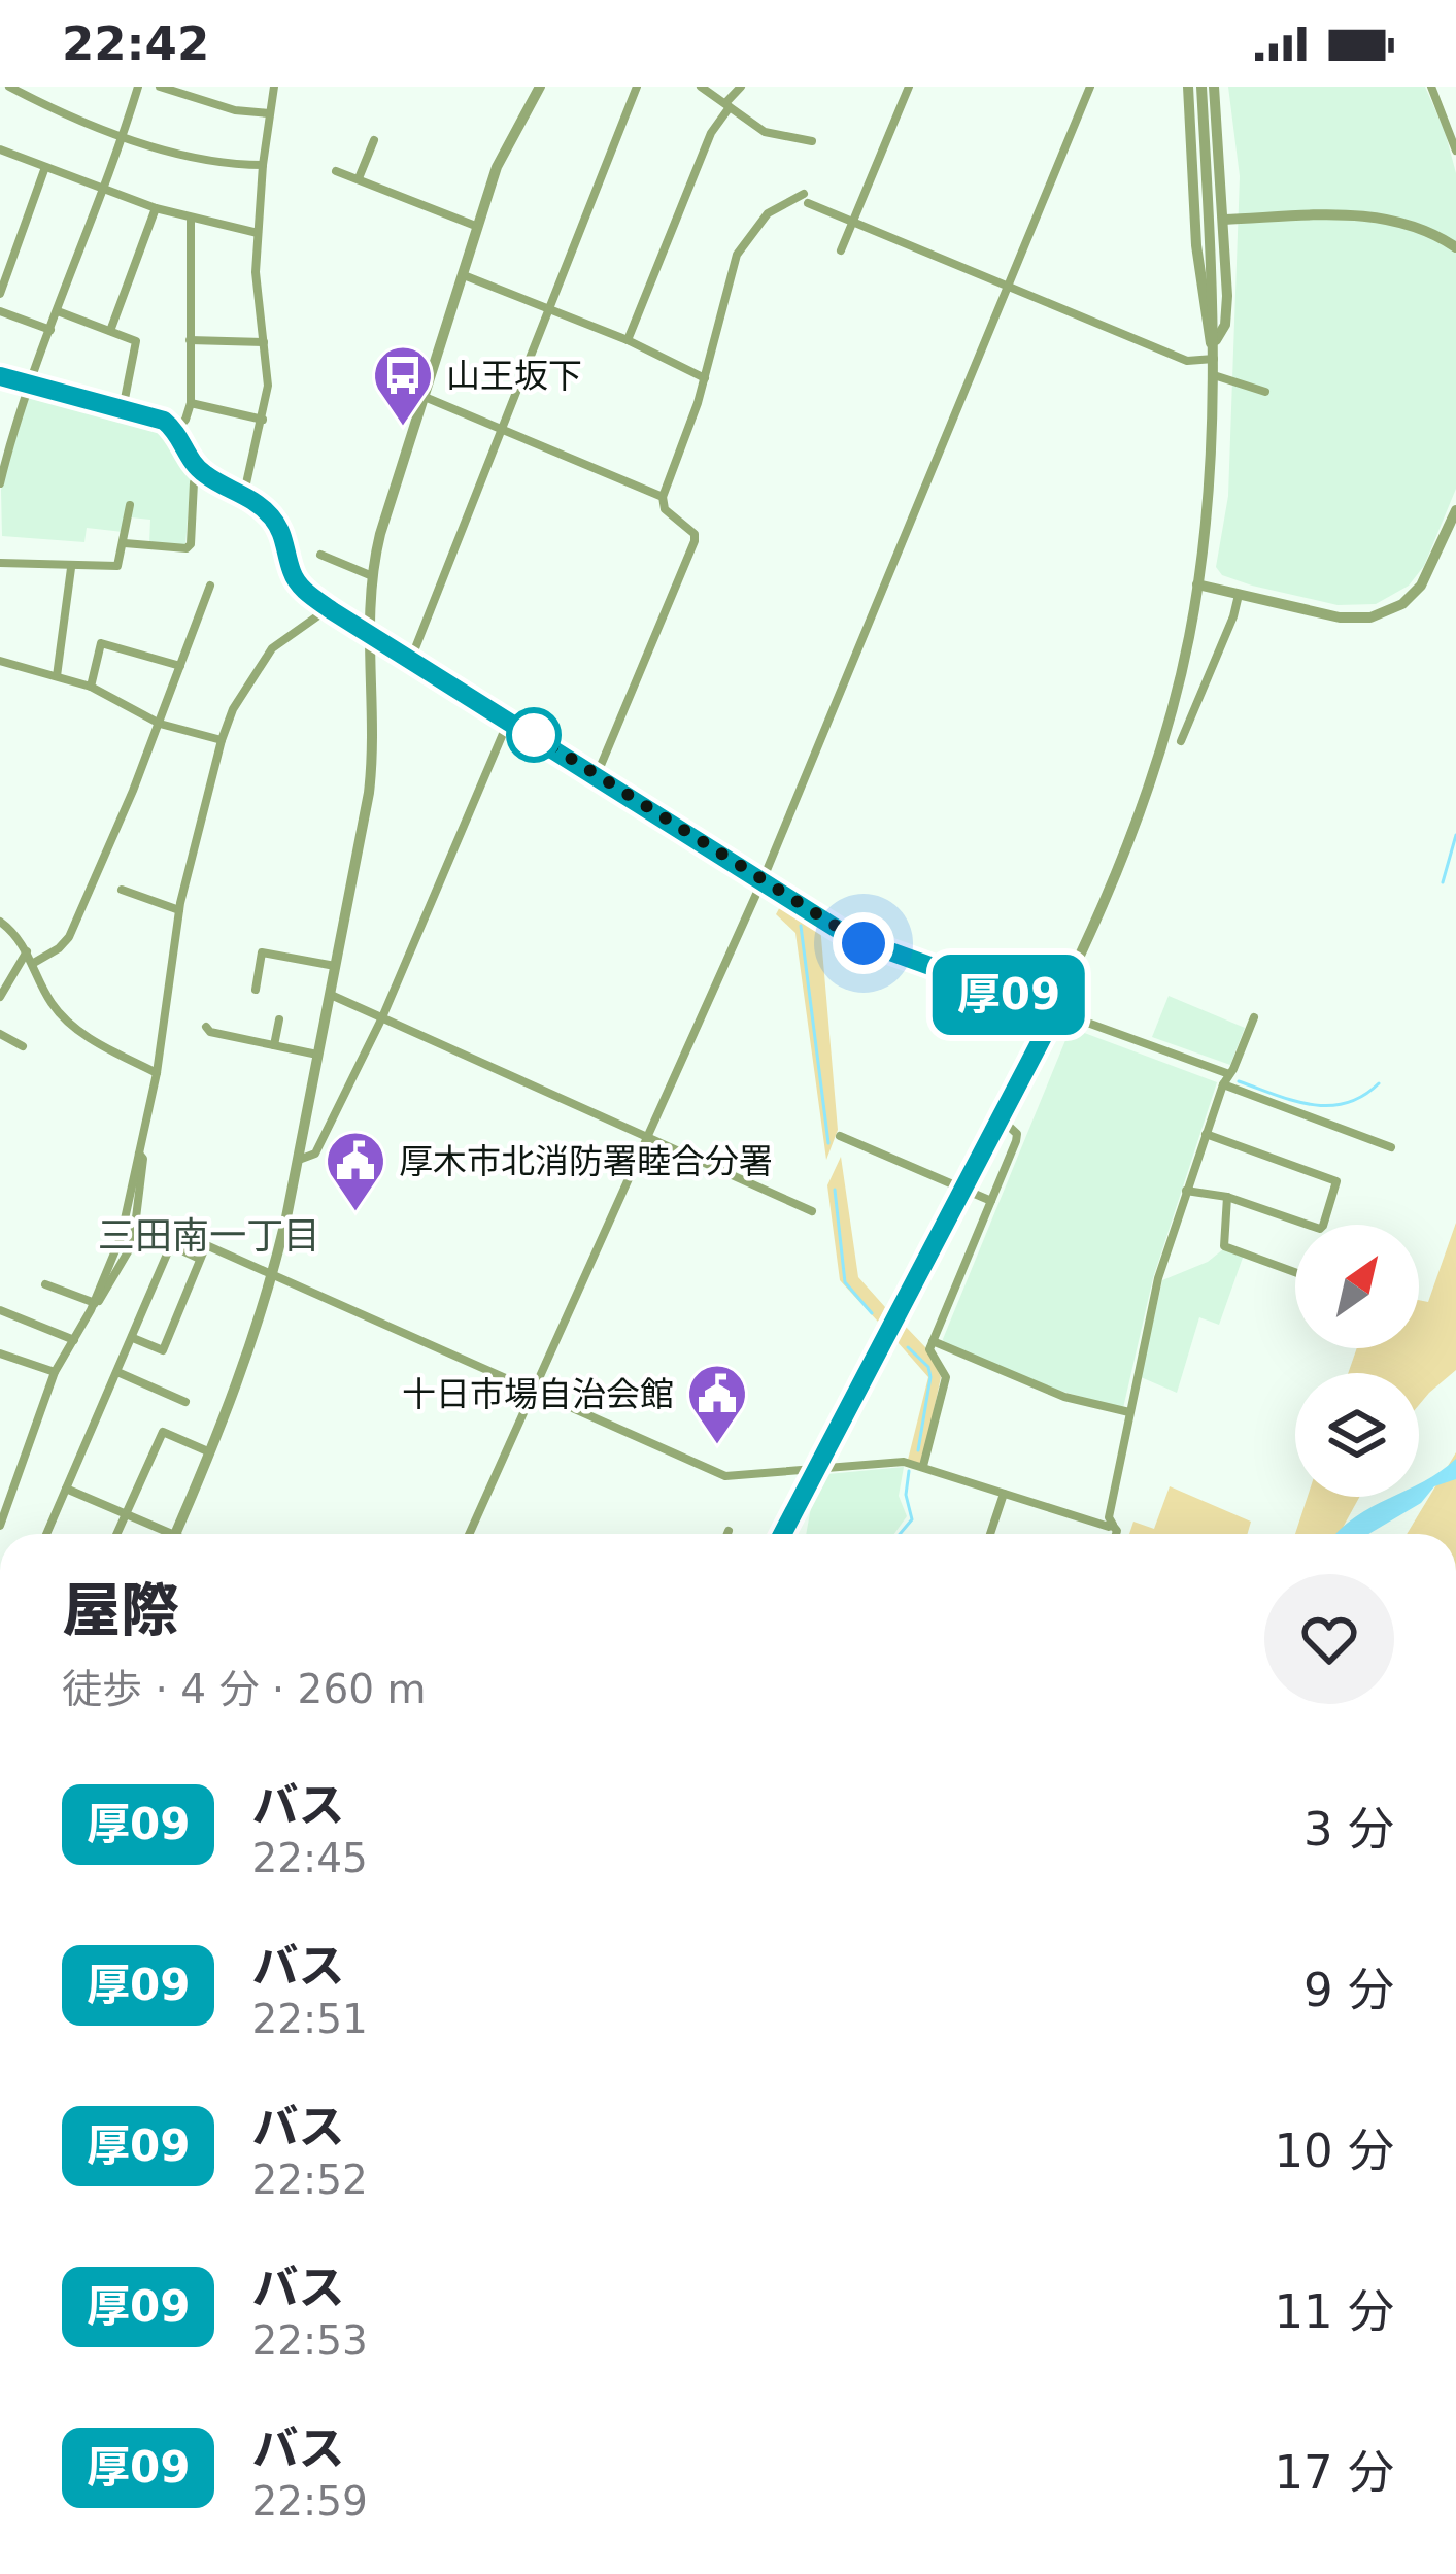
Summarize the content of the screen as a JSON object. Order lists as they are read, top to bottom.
{
  "districts": ["三田南一丁目"],
  "places": {
    "bus stop": ["山王坂下"],
    "public building": ["厚木市北消防署睦合分署", "十日市場自治会館"]
  },
  "lines": ["bus line 厚09"],
  "north": "top right",
  "page": {
    "status": "22:42",
    "on_map": "厚09",
    "heading": ["屋際", "徒歩 · 4 分 · 260 m"],
    "list": [
      {
        "mark": "厚09",
        "name": "バス",
        "note": "22:45",
        "value": "3 分"
      },
      {
        "mark": "厚09",
        "name": "バス",
        "note": "22:51",
        "value": "9 分"
      },
      {
        "mark": "厚09",
        "name": "バス",
        "note": "22:52",
        "value": "10 分"
      },
      {
        "mark": "厚09",
        "name": "バス",
        "note": "22:53",
        "value": "11 分"
      },
      {
        "mark": "厚09",
        "name": "バス",
        "note": "22:59",
        "value": "17 分"
      }
    ]
  }
}
